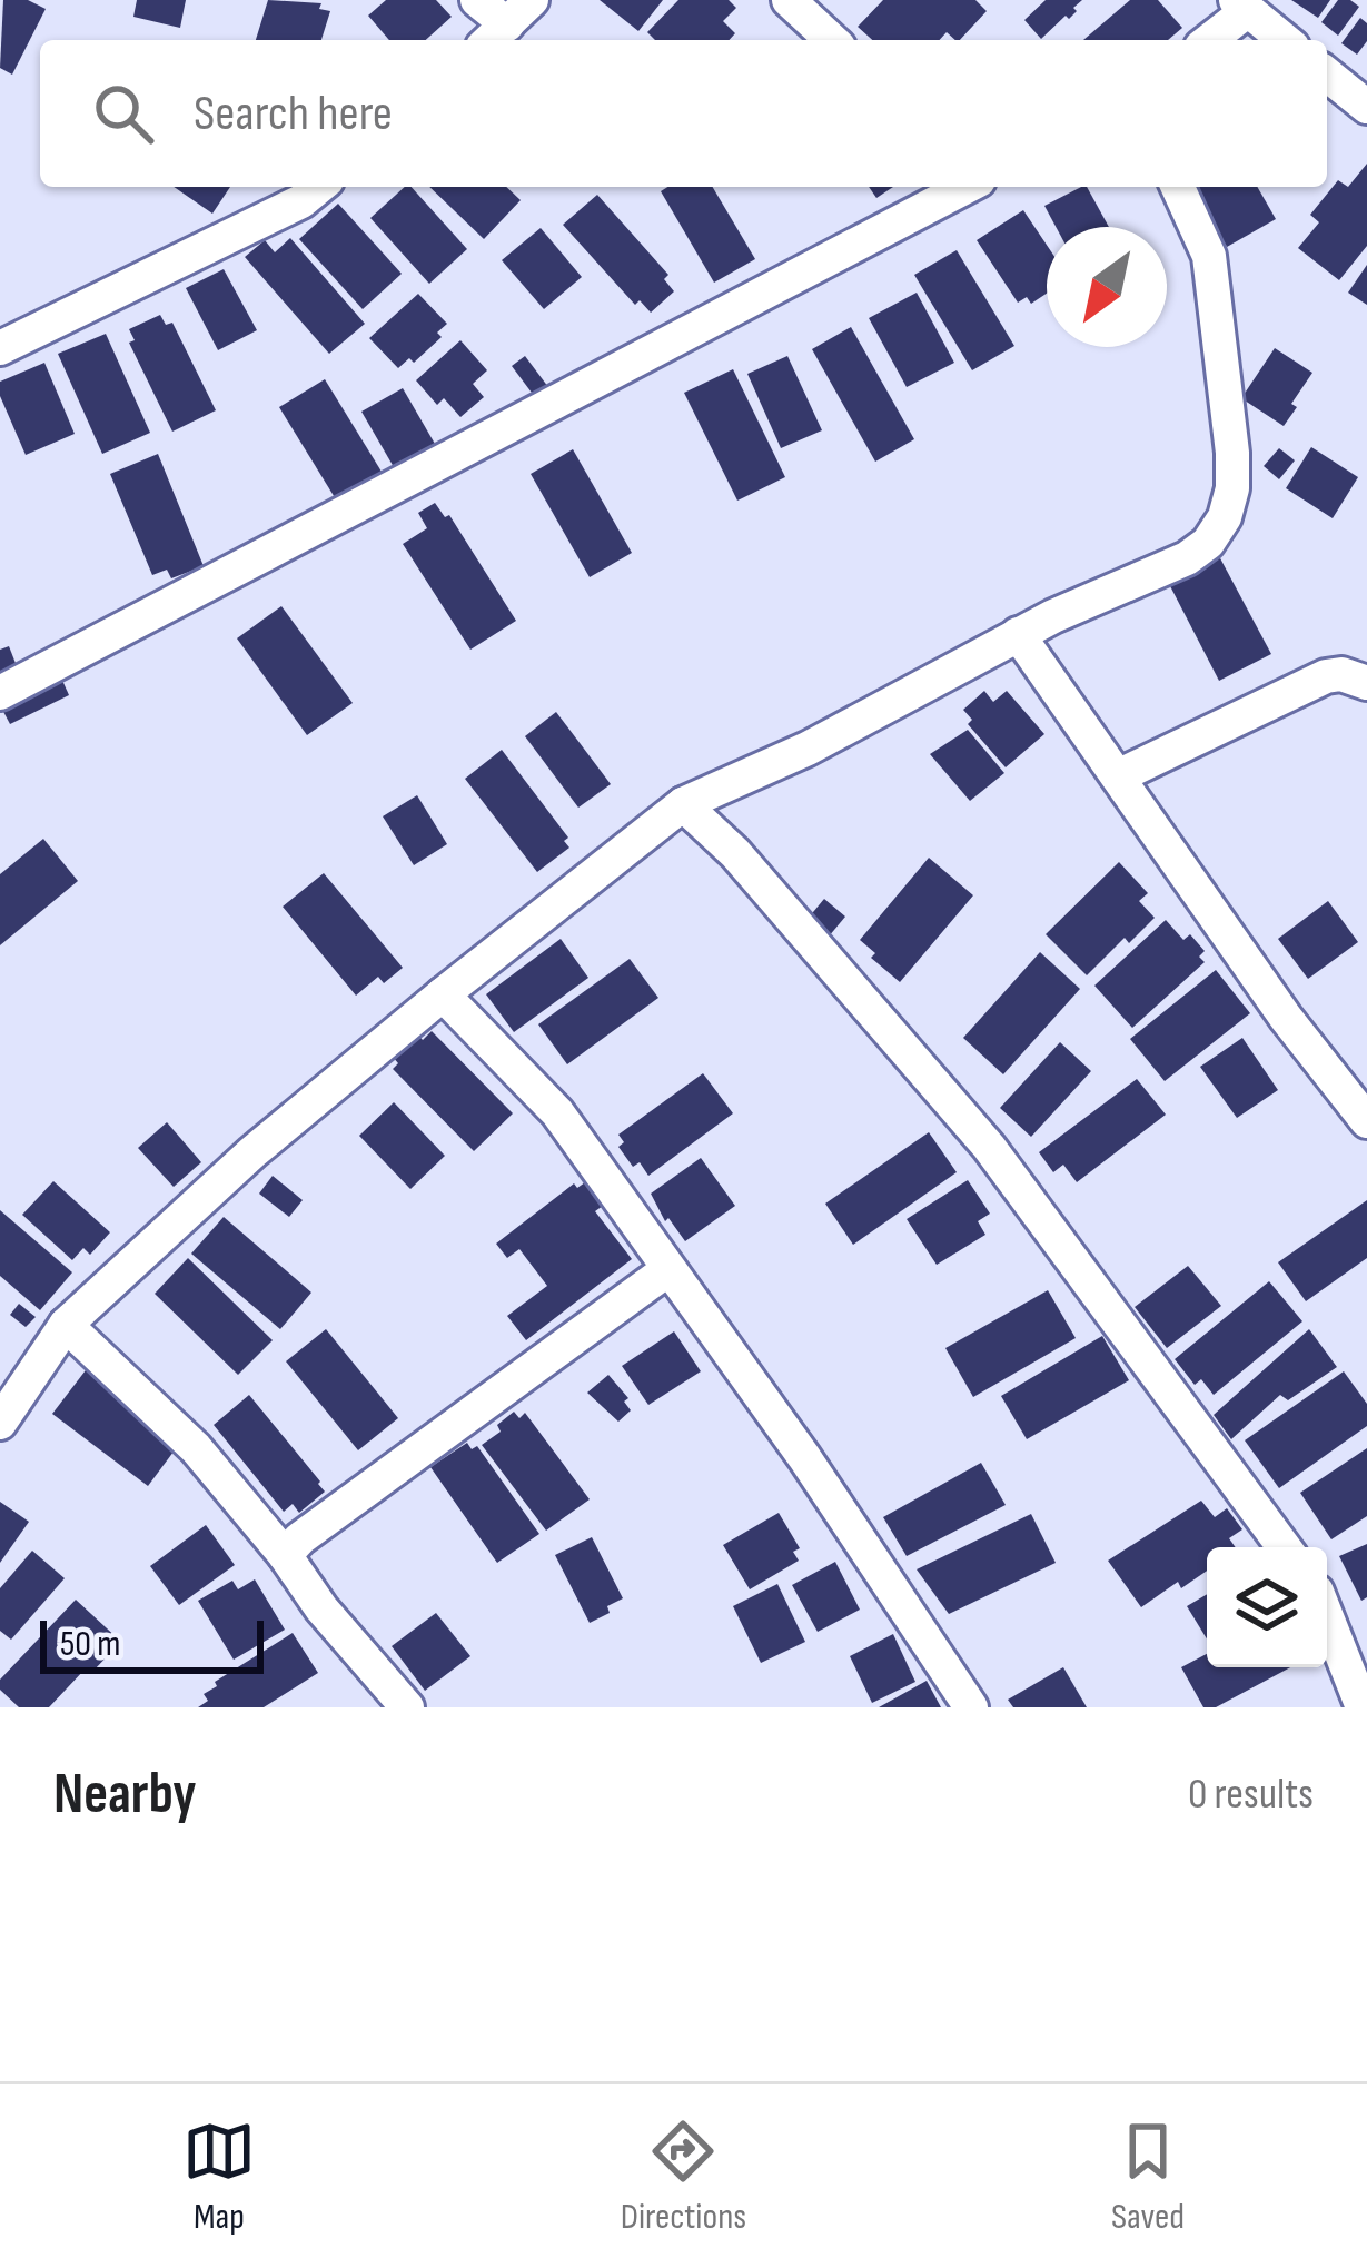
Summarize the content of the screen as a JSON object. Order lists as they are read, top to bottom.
{
  "scale_bar": "50 m",
  "north": "bottom left",
  "page": {
    "search": "Search here",
    "scale": "50 m",
    "heading": ["Nearby", "0 results"],
    "nav": ["Map", "Directions", "Saved"]
  }
}
